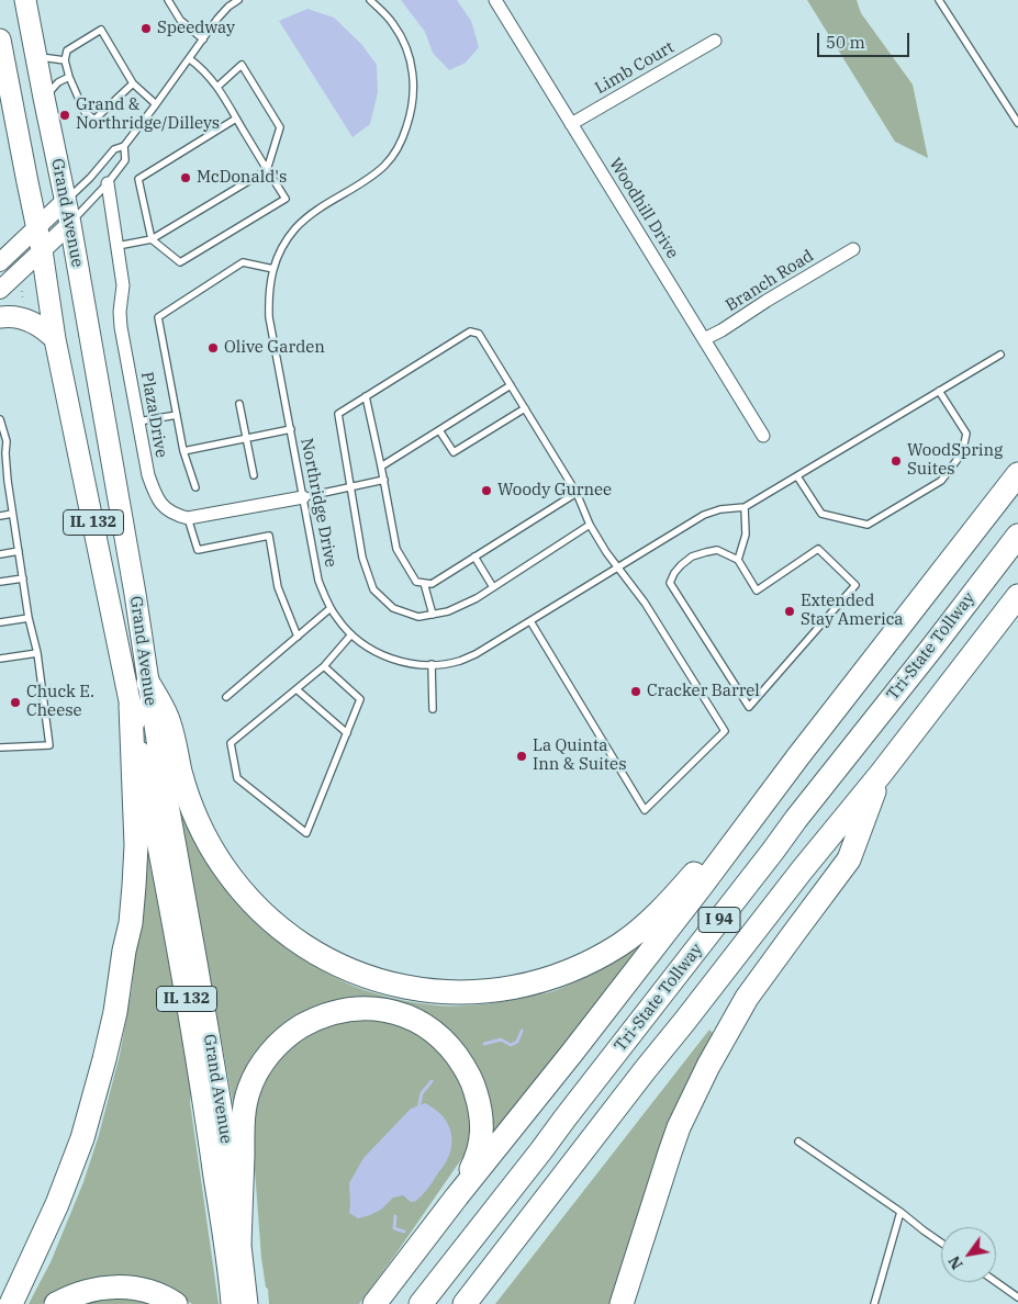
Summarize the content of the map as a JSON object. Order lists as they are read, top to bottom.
{
  "streets": {
    "highway": ["Tri-State Tollway", "I 94"],
    "main road": ["Grand Avenue", "IL 132"],
    "street": [
      "Limb Court",
      "Woodhill Drive",
      "Branch Road",
      "Plaza Drive"
    ],
    "lane": ["Northridge Drive"]
  },
  "crossings": [
    ["Limb Court", "Woodhill Drive"],
    ["Woodhill Drive", "Branch Road"]
  ],
  "places": [
    "Speedway",
    "Grand & Northridge/Dilleys",
    "McDonald's",
    "Olive Garden",
    "WoodSpring Suites",
    "Woody Gurnee",
    "Extended Stay America",
    "Cracker Barrel",
    "Chuck E. Cheese",
    "La Quinta Inn & Suites"
  ],
  "scale_bar": "50 m",
  "north": "bottom left"
}
